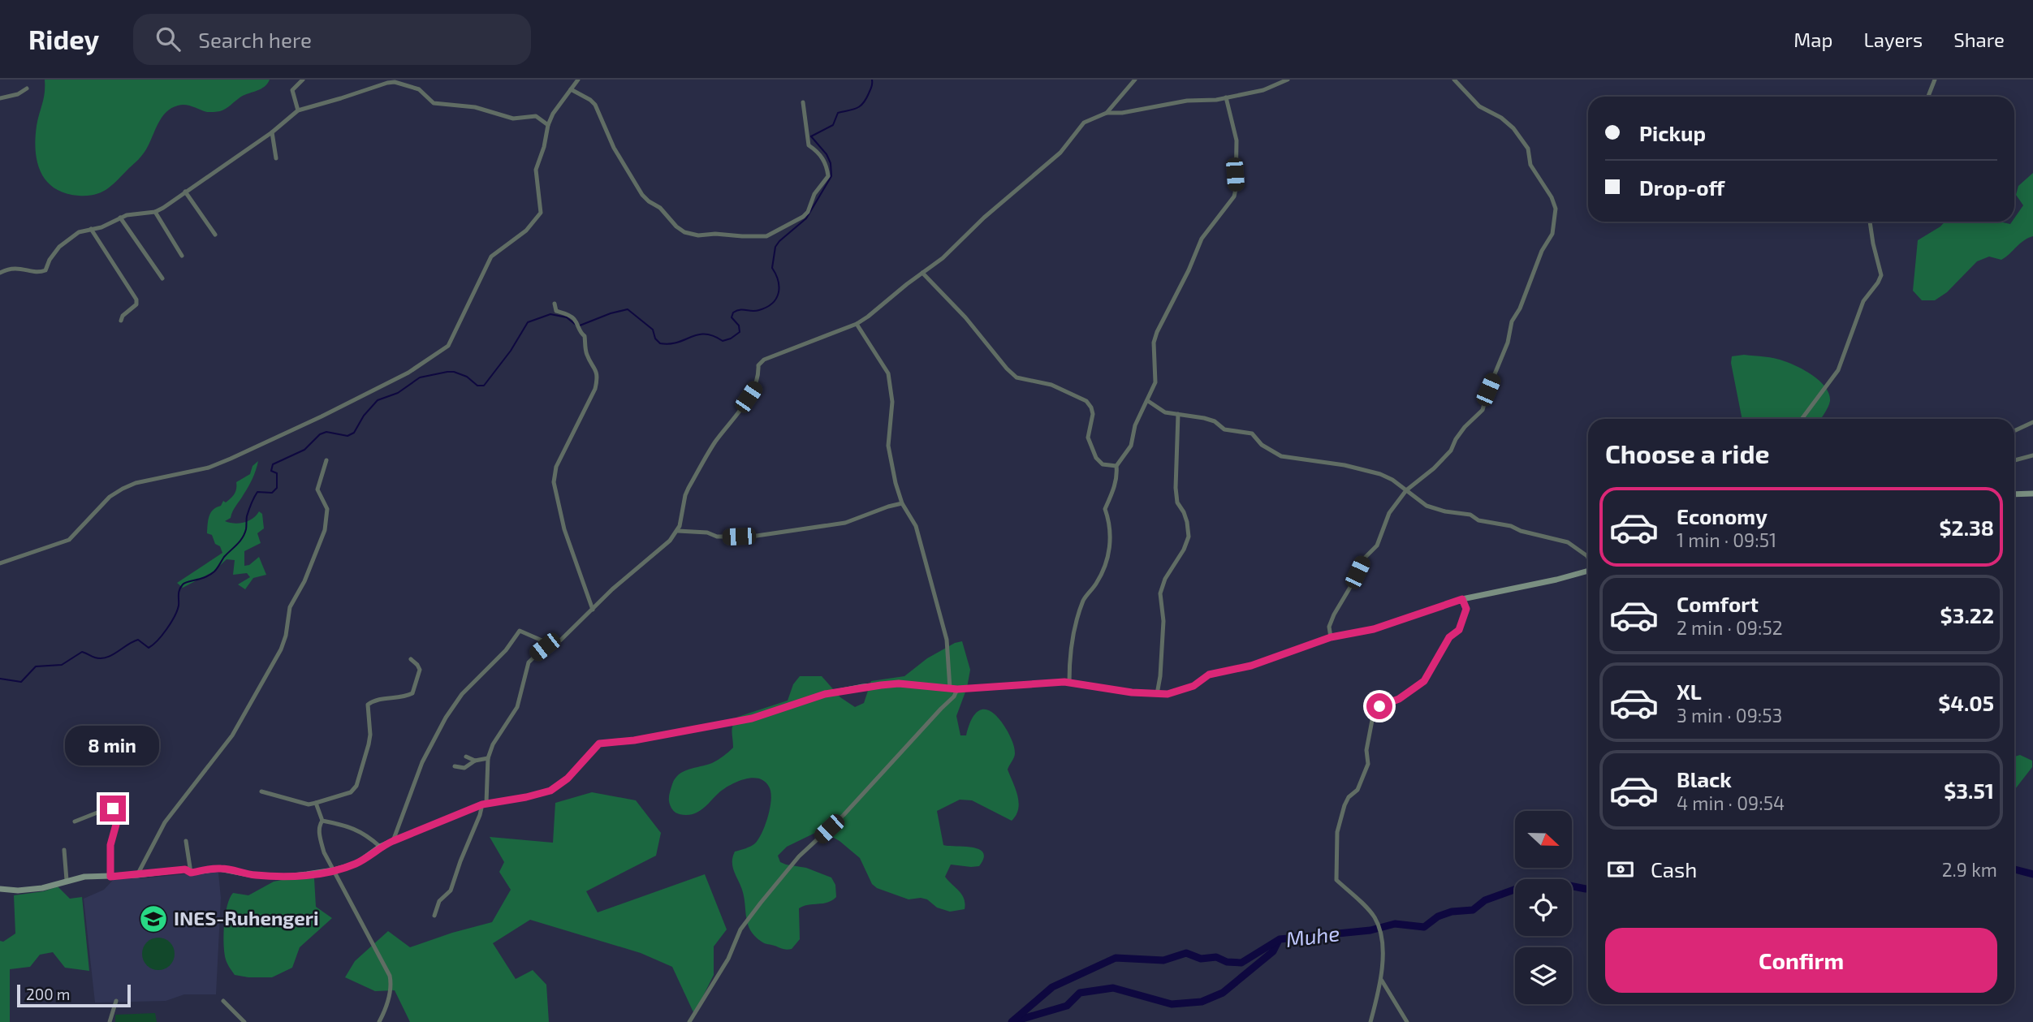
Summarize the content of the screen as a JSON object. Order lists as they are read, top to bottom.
{
  "water": ["Muhe"],
  "places": {
    "school or university": ["INES-Ruhengeri"]
  },
  "scale_bar": "200 m",
  "north": "right",
  "page": {
    "header": "Ridey",
    "search": "Search here",
    "nav": ["Map", "Layers", "Share"],
    "banner": ["Pickup", "Drop-off"],
    "heading": "Choose a ride",
    "list": [
      {
        "name": "Economy",
        "note": "1 min · 09:51",
        "value": "$2.38"
      },
      {
        "name": "Comfort",
        "note": "2 min · 09:52",
        "value": "$3.22"
      },
      {
        "name": "XL",
        "note": "3 min · 09:53",
        "value": "$4.05"
      },
      {
        "name": "Black",
        "note": "4 min · 09:54",
        "value": "$3.51"
      }
    ],
    "bubble": "8 min",
    "pay": ["Cash", "2.9 km"],
    "buttons": "Confirm",
    "scale": "200 m"
  }
}
